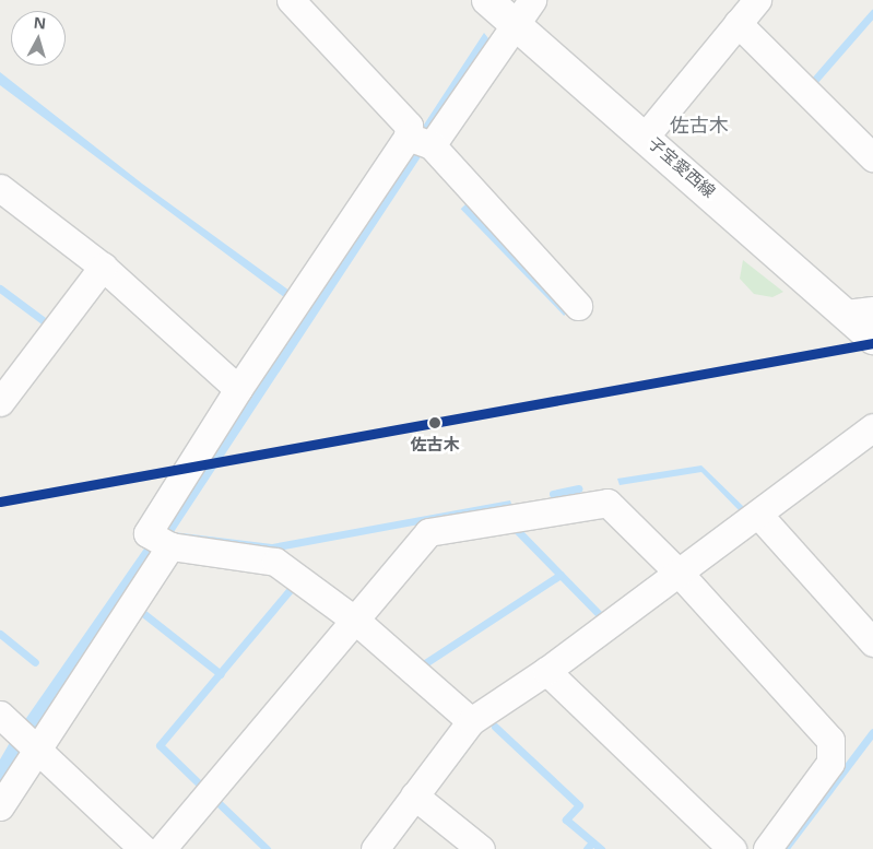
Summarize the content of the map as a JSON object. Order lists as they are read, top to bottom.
{
  "streets": {
    "main road": ["子宝愛西線"]
  },
  "districts": ["佐古木"],
  "places": ["佐古木"],
  "north": "top"
}
